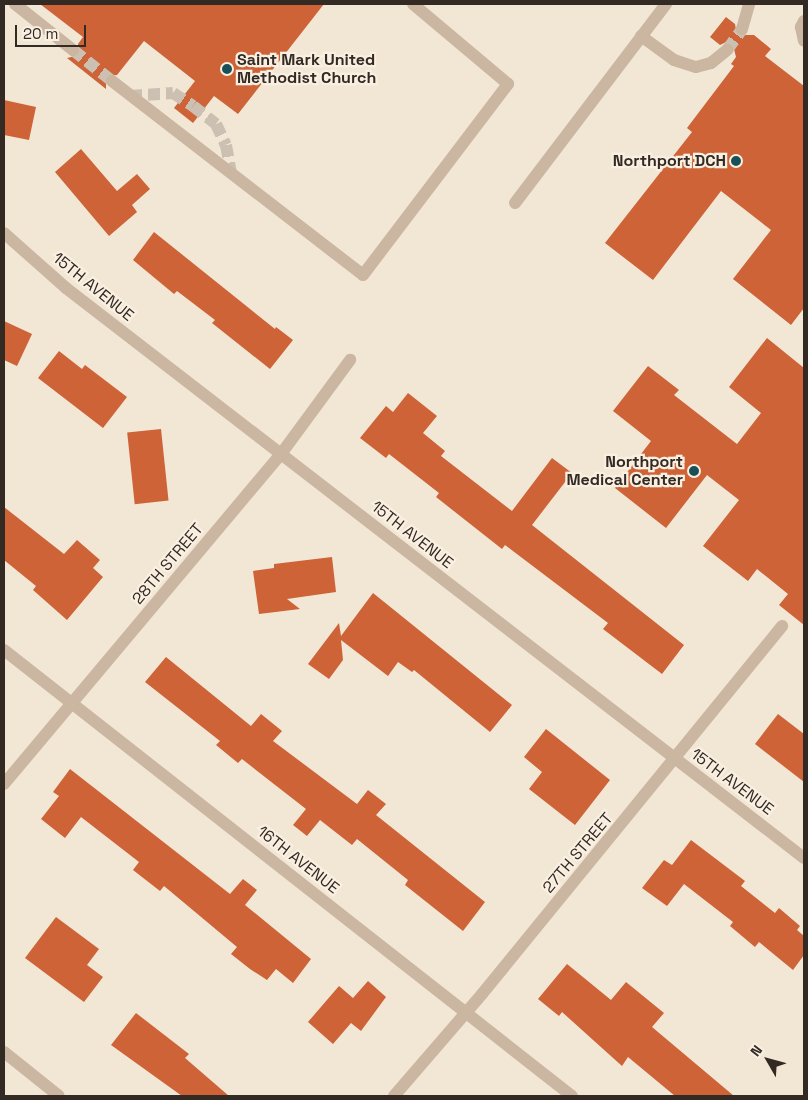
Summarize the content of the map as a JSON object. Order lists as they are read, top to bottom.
{
  "streets": {
    "street": [
      "15TH AVENUE",
      "28TH STREET",
      "27TH STREET",
      "16TH AVENUE"
    ]
  },
  "crossings": [
    ["15TH AVENUE", "28TH STREET"],
    ["15TH AVENUE", "27TH STREET"],
    ["28TH STREET", "16TH AVENUE"],
    ["27TH STREET", "16TH AVENUE"]
  ],
  "places": ["Saint Mark United Methodist Church", "Northport DCH", "Northport Medical Center"],
  "scale_bar": "20 m",
  "north": "top left"
}
